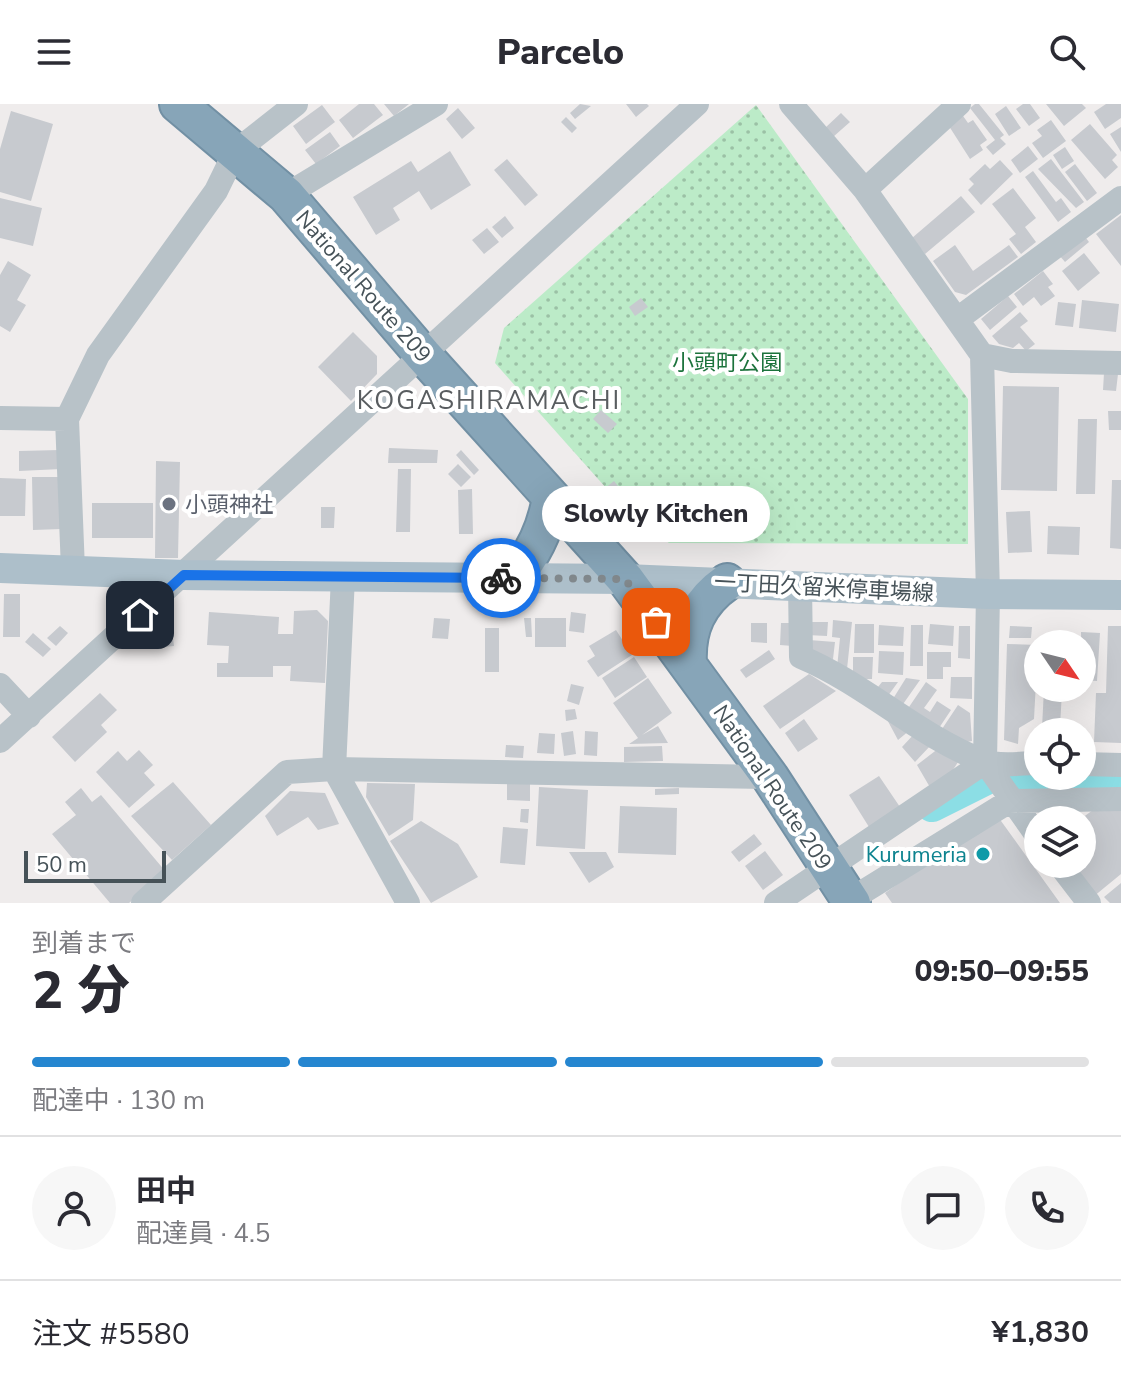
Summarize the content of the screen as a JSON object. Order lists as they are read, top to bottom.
{
  "streets": {
    "highway": ["National Route 209"],
    "main road": ["一丁田久留米停車場線"]
  },
  "crossings": [
    ["National Route 209", "一丁田久留米停車場線"]
  ],
  "districts": ["KOGASHIRAMACHI"],
  "parks": ["小頭町公園"],
  "places": ["小頭神社", "Slowly Kitchen", "Kurumeria"],
  "scale_bar": "50 m",
  "north": "bottom right",
  "page": {
    "header": "Parcelo",
    "bubble": "Slowly Kitchen",
    "scale": "50 m",
    "heading": ["2 分", "到着まで", "09:50–09:55"],
    "panel": [
      "田中",
      "配達員 · 4.5",
      "注文 #5580",
      "¥1,830"
    ],
    "bar": "配達中 · 130 m"
  }
}
